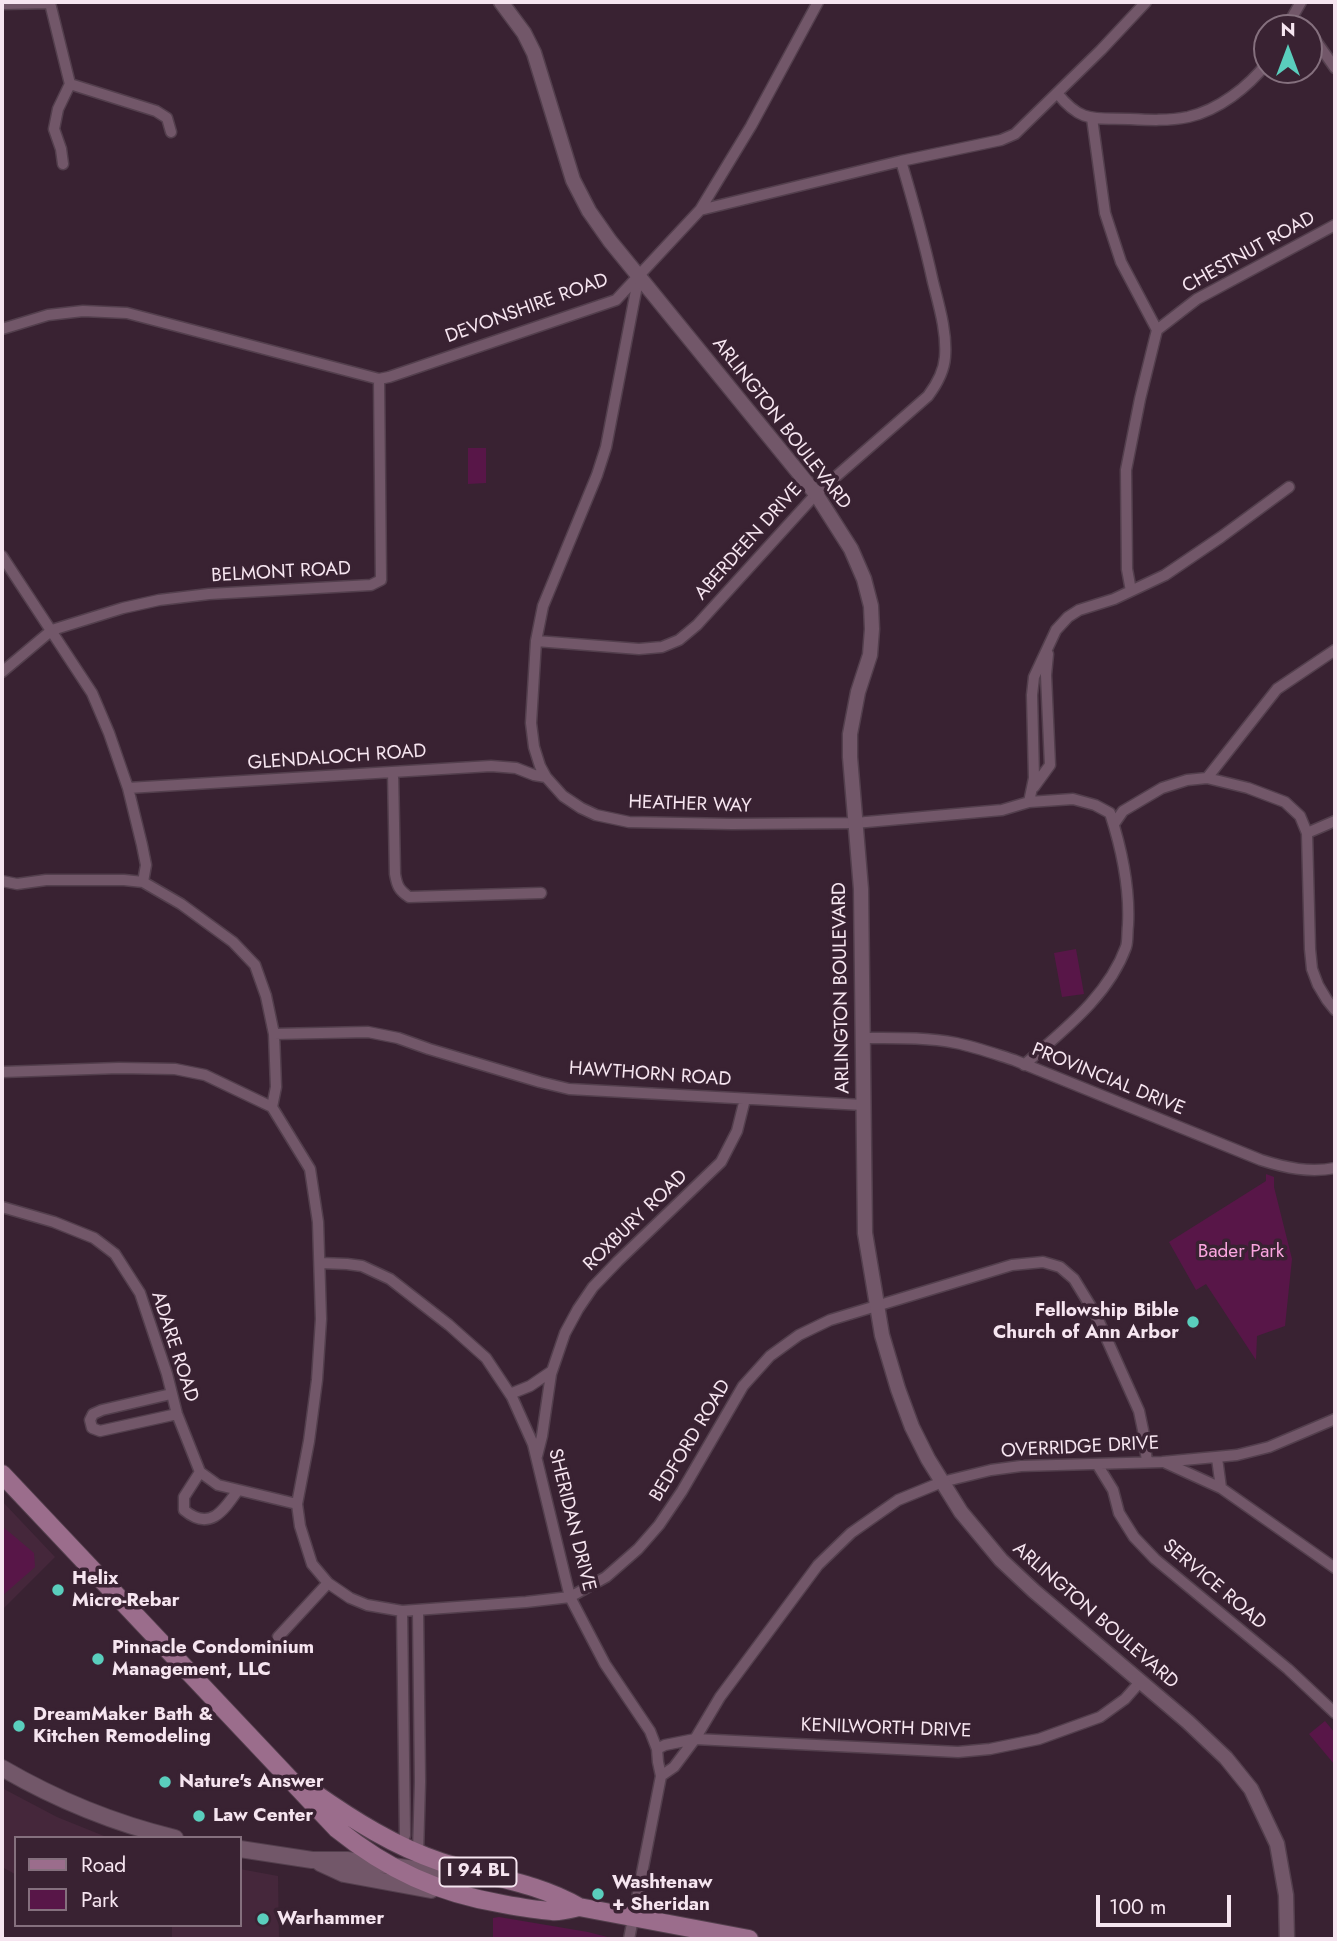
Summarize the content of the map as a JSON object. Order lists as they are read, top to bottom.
{
  "streets": {
    "main road": ["I 94 BL"],
    "street": [
      "CHESTNUT ROAD",
      "DEVONSHIRE ROAD",
      "ARLINGTON BOULEVARD",
      "ABERDEEN DRIVE",
      "BELMONT ROAD",
      "GLENDALOCH ROAD",
      "HEATHER WAY",
      "HAWTHORN ROAD",
      "PROVINCIAL DRIVE",
      "ROXBURY ROAD",
      "ADARE ROAD",
      "BEDFORD ROAD",
      "OVERRIDGE DRIVE",
      "SHERIDAN DRIVE",
      "SERVICE ROAD",
      "KENILWORTH DRIVE"
    ]
  },
  "crossings": [
    ["DEVONSHIRE ROAD", "ARLINGTON BOULEVARD"],
    ["DEVONSHIRE ROAD", "BELMONT ROAD"],
    ["DEVONSHIRE ROAD", "HEATHER WAY"],
    ["ARLINGTON BOULEVARD", "ABERDEEN DRIVE"],
    ["ARLINGTON BOULEVARD", "HEATHER WAY"],
    ["ARLINGTON BOULEVARD", "HAWTHORN ROAD"],
    ["ARLINGTON BOULEVARD", "PROVINCIAL DRIVE"],
    ["ARLINGTON BOULEVARD", "BEDFORD ROAD"],
    ["ARLINGTON BOULEVARD", "OVERRIDGE DRIVE"],
    ["ARLINGTON BOULEVARD", "KENILWORTH DRIVE"],
    ["ABERDEEN DRIVE", "HEATHER WAY"],
    ["GLENDALOCH ROAD", "HEATHER WAY"],
    ["HAWTHORN ROAD", "ROXBURY ROAD"],
    ["ROXBURY ROAD", "SHERIDAN DRIVE"],
    ["BEDFORD ROAD", "OVERRIDGE DRIVE"],
    ["BEDFORD ROAD", "SHERIDAN DRIVE"],
    ["OVERRIDGE DRIVE", "SHERIDAN DRIVE"],
    ["OVERRIDGE DRIVE", "SERVICE ROAD"],
    ["OVERRIDGE DRIVE", "KENILWORTH DRIVE"],
    ["SHERIDAN DRIVE", "KENILWORTH DRIVE"],
    ["SHERIDAN DRIVE", "I 94 BL"]
  ],
  "parks": ["Bader Park"],
  "places": [
    "Fellowship Bible Church of Ann Arbor",
    "Helix Micro-Rebar",
    "Pinnacle Condominium Management, LLC",
    "DreamMaker Bath & Kitchen Remodeling",
    "Nature's Answer",
    "Law Center",
    "Washtenaw + Sheridan",
    "Warhammer"
  ],
  "legend": ["Road", "Park"],
  "scale_bar": "100 m",
  "north": "top"
}
